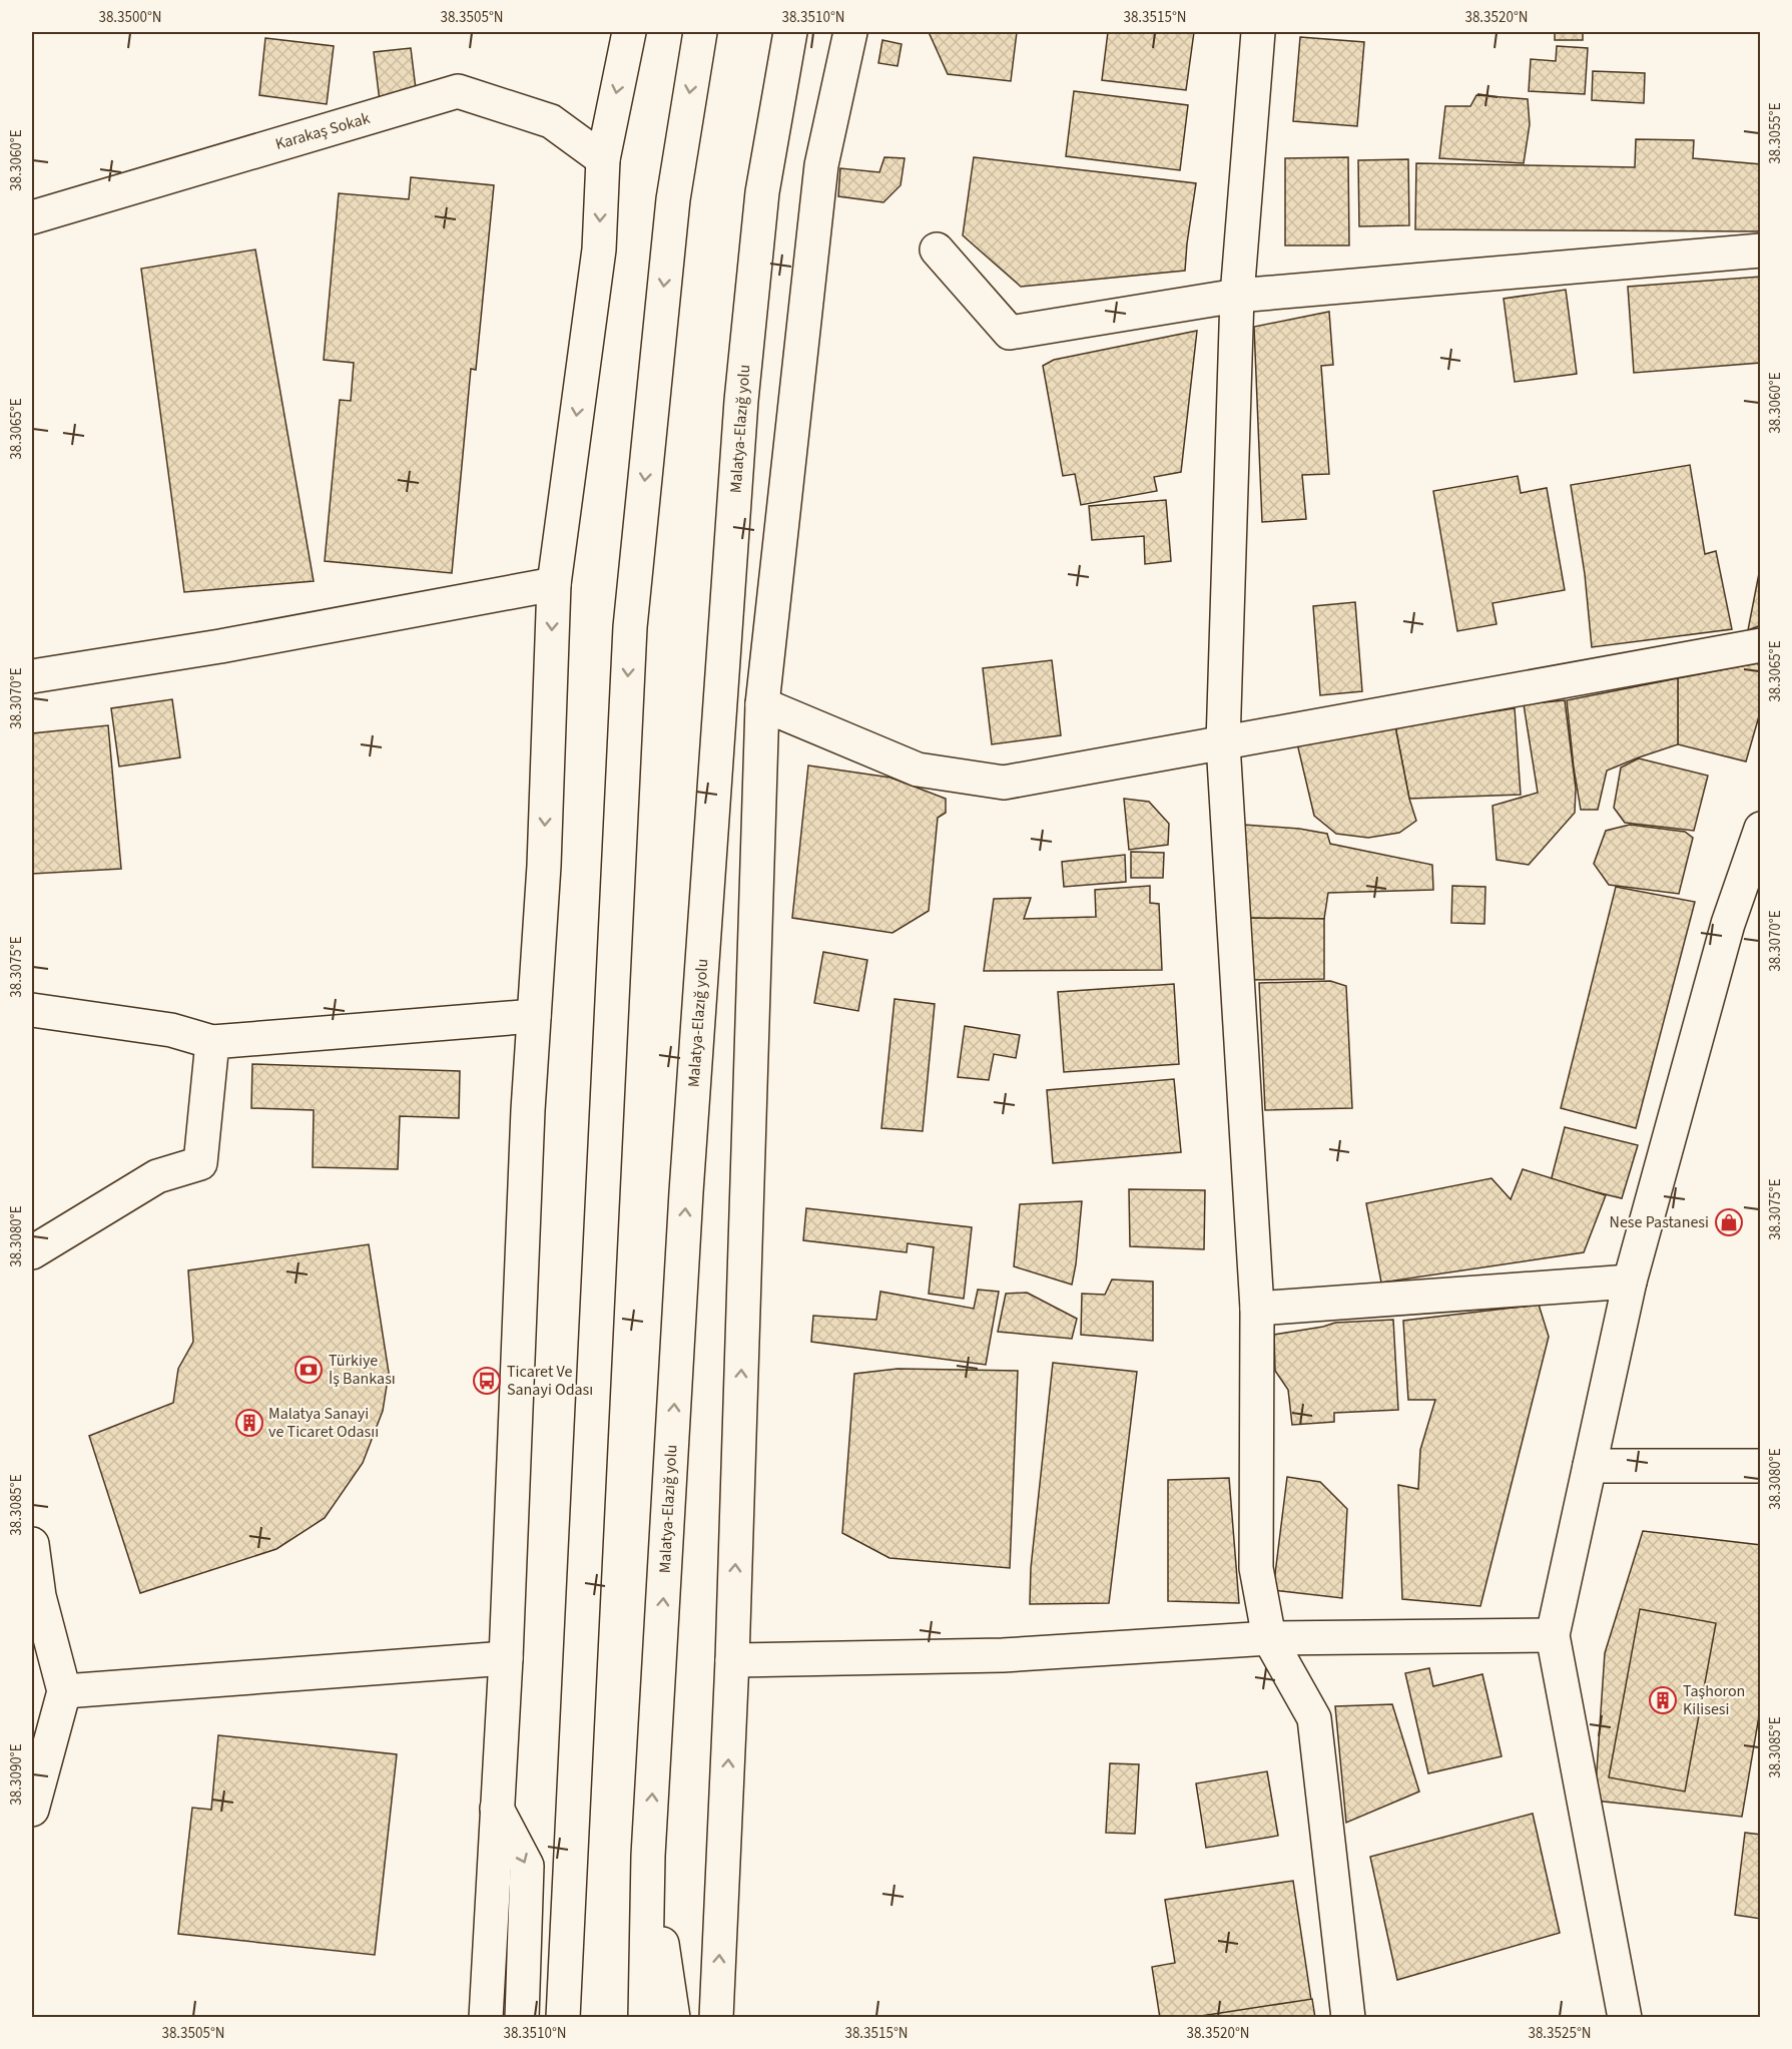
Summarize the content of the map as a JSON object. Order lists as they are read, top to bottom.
{
  "streets": {
    "main road": ["Karakaş Sokak", "Malatya-Elazığ yolu"]
  },
  "places": {
    "shop": ["Nese Pastanesi"],
    "bank": ["Türkiye İş Bankası"],
    "bus stop": ["Ticaret Ve Sanayi Odası"],
    "building": ["Malatya Sanayi ve Ticaret Odasıı", "Taşhoron Kilisesi"]
  },
  "coordinates": [
    "38.3500°N",
    "38.3505°N",
    "38.3510°N",
    "38.3515°N",
    "38.3520°N",
    "38.3055°E",
    "38.3060°E",
    "38.3065°E",
    "38.3070°E",
    "38.3075°E",
    "38.3080°E",
    "38.3085°E",
    "38.3090°E",
    "38.3525°N"
  ]
}
